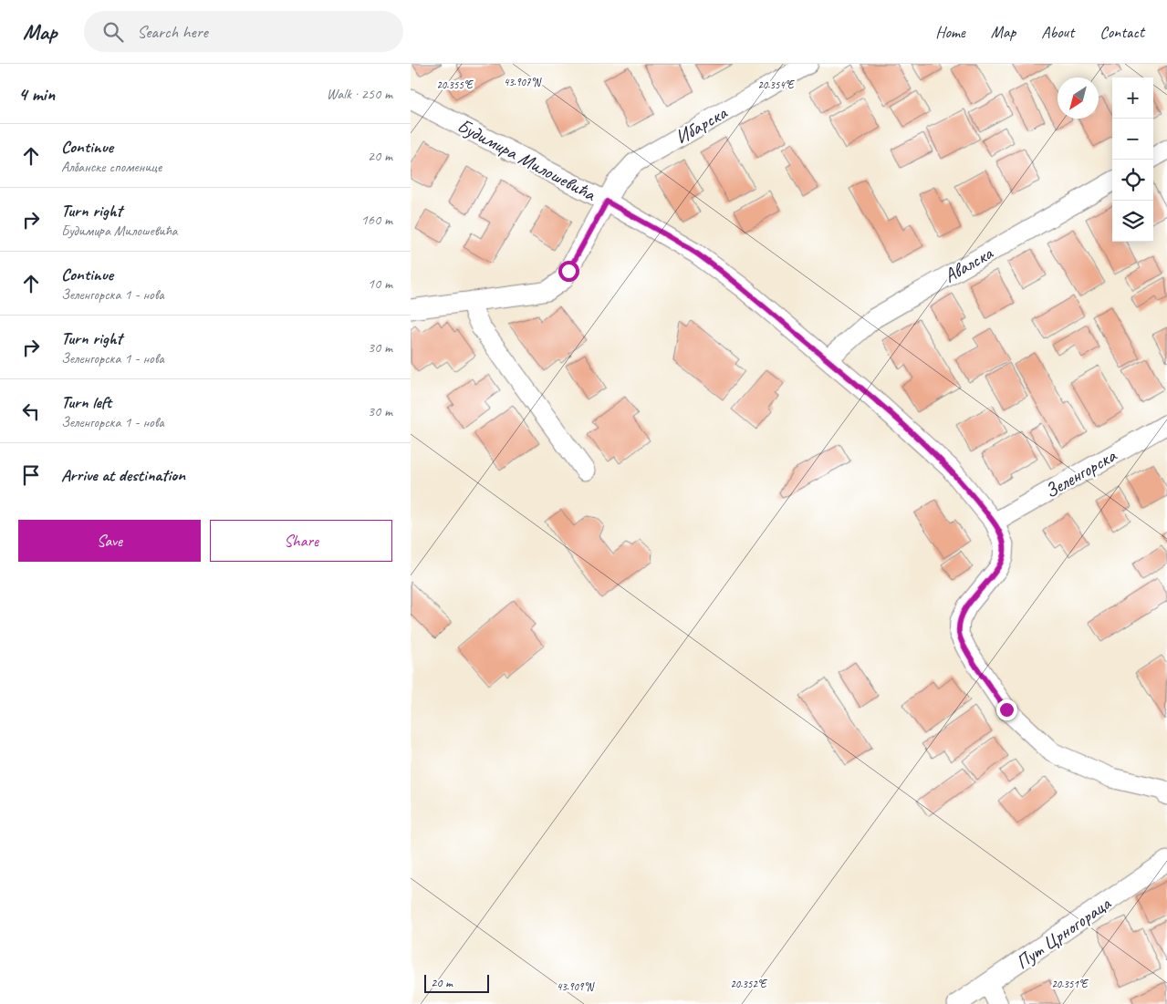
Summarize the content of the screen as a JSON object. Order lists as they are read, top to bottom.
{
  "streets": {
    "street": [
      "Ибарска",
      "Будимира Милошевића",
      "Авалска",
      "Зеленгорска",
      "Пут Црногораца"
    ]
  },
  "crossings": [
    ["Ибарска", "Будимира Милошевића"],
    ["Будимира Милошевића", "Авалска"],
    ["Будимира Милошевића", "Зеленгорска"]
  ],
  "scale_bar": "20 m",
  "north": "bottom left",
  "page": {
    "header": "Map",
    "search": "Search here",
    "nav": [
      "Home",
      "Map",
      "About",
      "Contact"
    ],
    "heading": ["4 min", "Walk · 250 m"],
    "map_buttons": ["+", "−"],
    "list": [
      ["Continue", "Албанске споменице", "20 m"],
      ["Turn right", "Будимира Милошевића", "160 m"],
      ["Continue", "Зеленгорска 1 - нова", "10 m"],
      ["Turn right", "Зеленгорска 1 - нова", "30 m"],
      ["Turn left", "Зеленгорска 1 - нова", "30 m"],
      "Arrive at destination"
    ],
    "buttons": ["Save", "Share"],
    "scale": "20 m"
  },
  "coordinates": [
    "43.907°N",
    "20.355°E",
    "20.354°E",
    "20.352°E",
    "20.351°E",
    "43.909°N"
  ]
}
